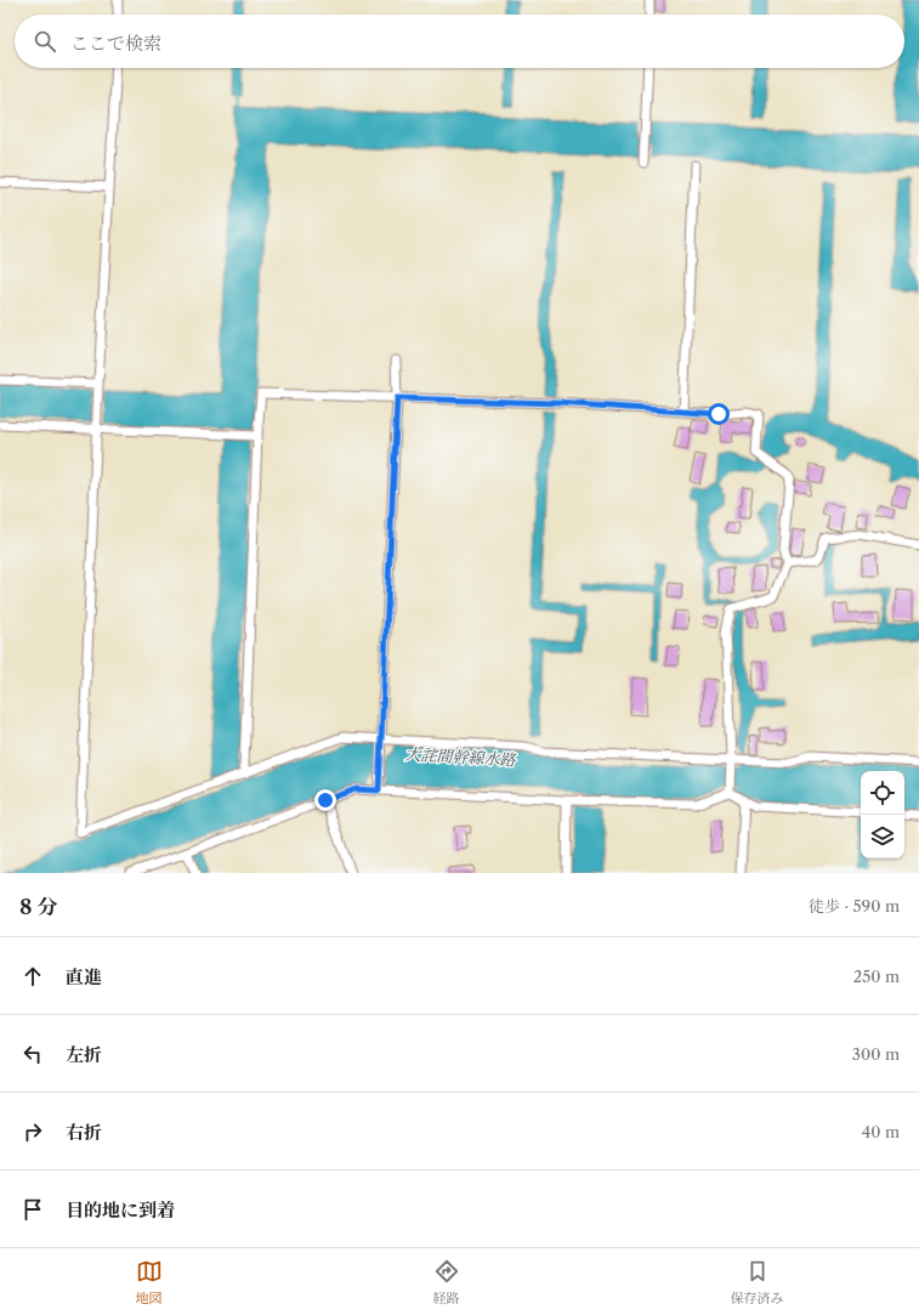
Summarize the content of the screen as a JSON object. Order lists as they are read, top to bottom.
{
  "water": ["大詫間幹線水路"],
  "page": {
    "search": "ここで検索",
    "heading": ["8 分", "徒歩 · 590 m"],
    "list": [
      ["直進", "250 m"],
      ["左折", "300 m"],
      ["右折", "40 m"],
      "目的地に到着"
    ],
    "nav": ["地図", "経路", "保存済み"]
  }
}
